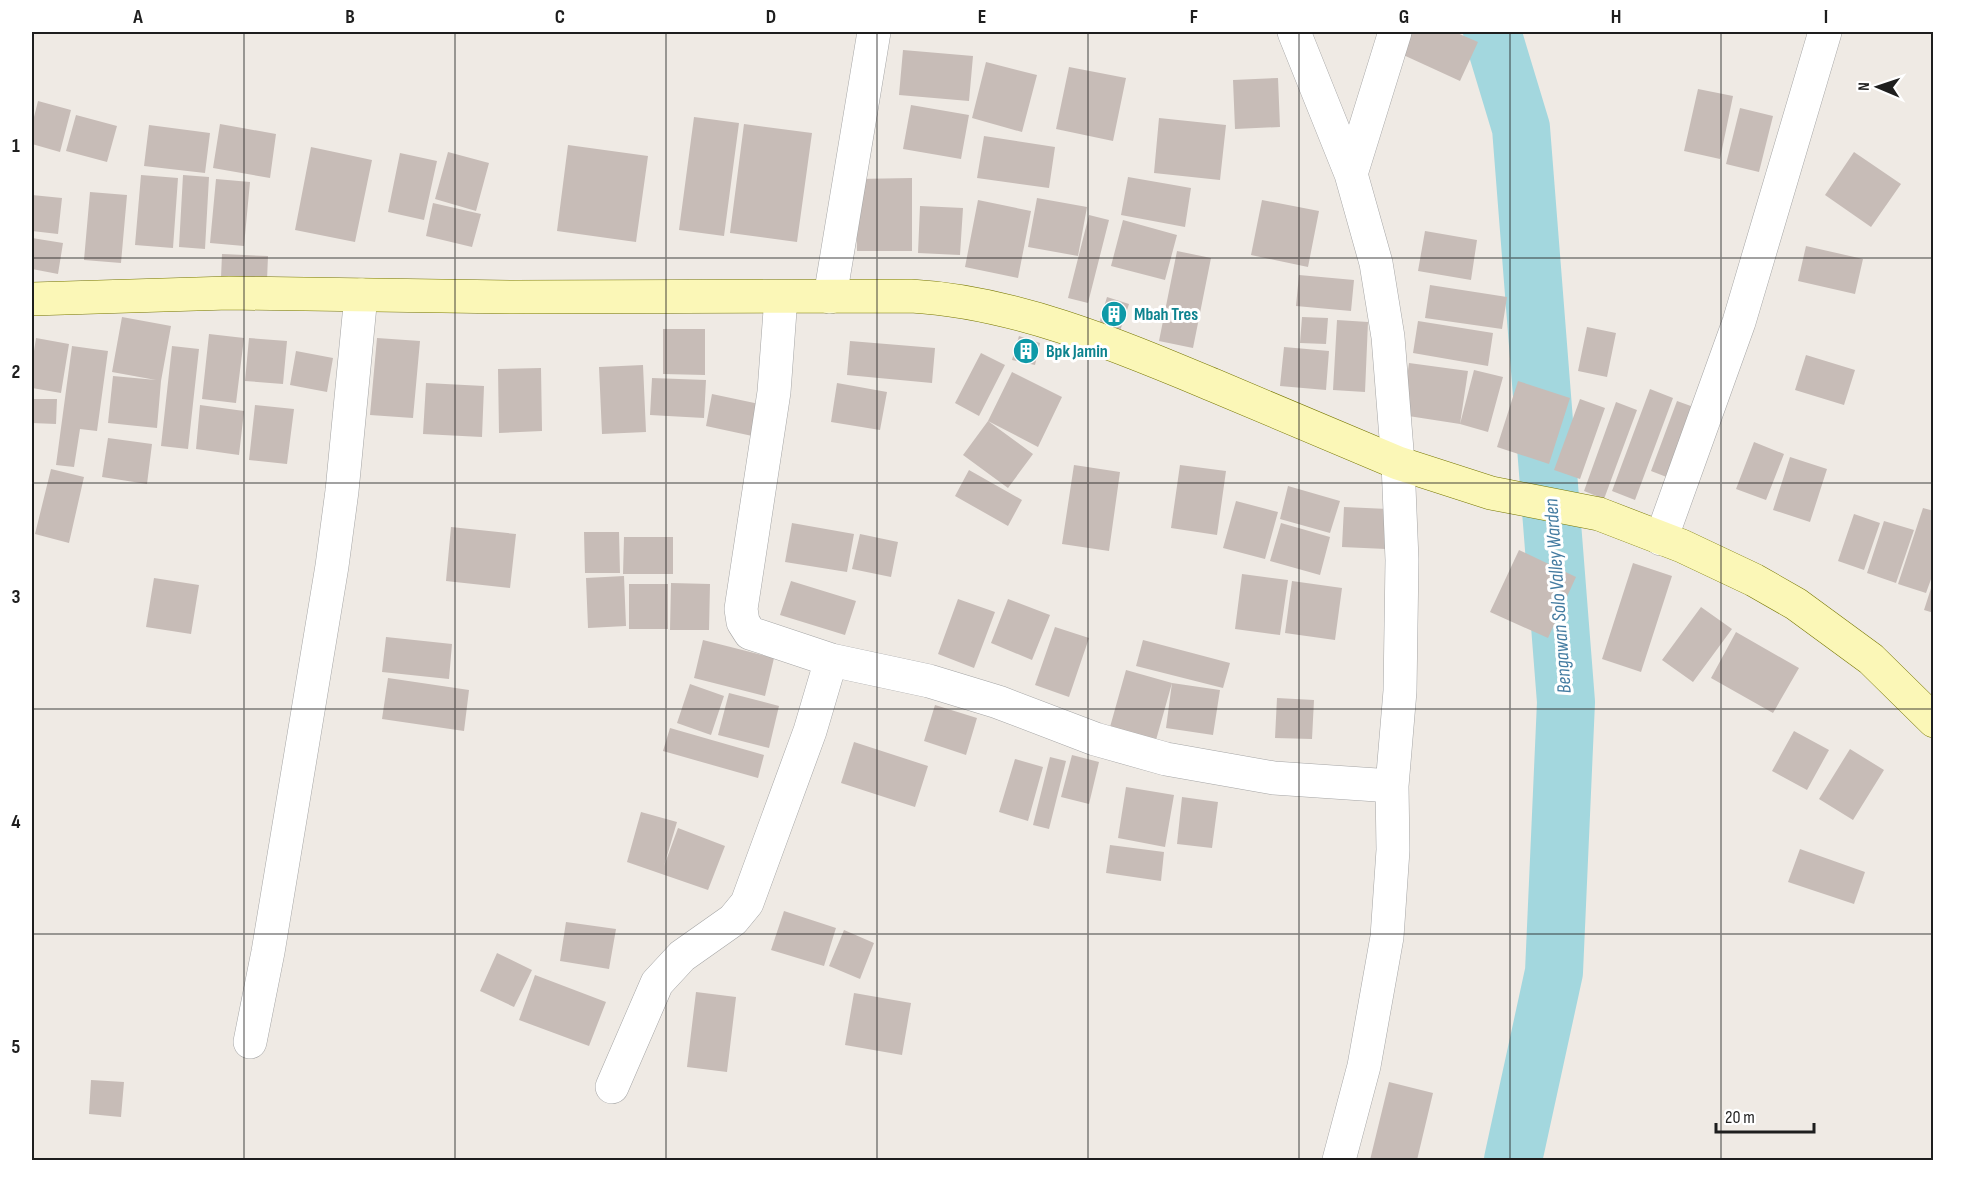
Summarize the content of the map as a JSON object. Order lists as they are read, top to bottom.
{
  "water": ["Bengawan Solo Valley Warden"],
  "places": {
    "building": ["Mbah Tres", "Bpk Jamin"]
  },
  "scale_bar": "20 m",
  "north": "left",
  "grid": {
    "columns": [
      "A",
      "B",
      "C",
      "D",
      "E",
      "F",
      "G",
      "H",
      "I"
    ],
    "rows": [
      "1",
      "2",
      "3",
      "4",
      "5"
    ]
  }
}
